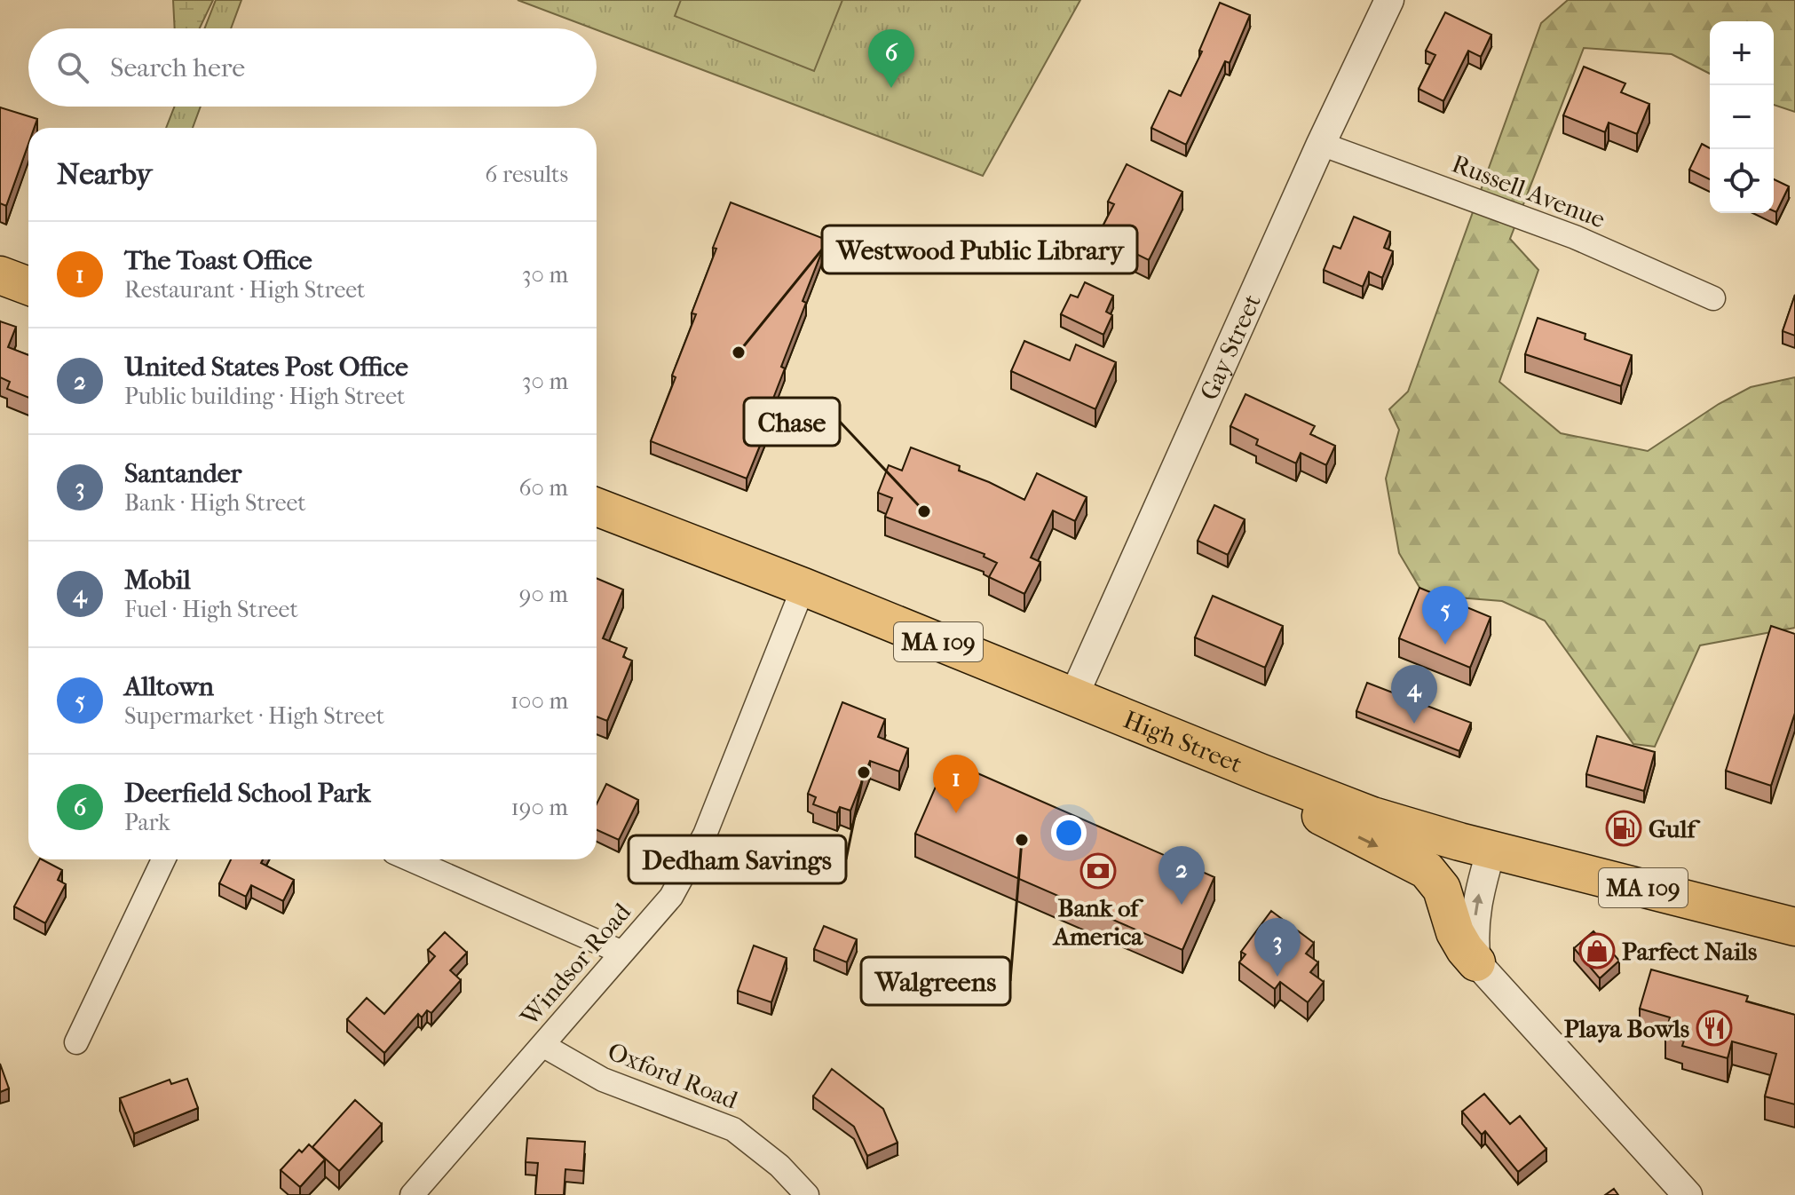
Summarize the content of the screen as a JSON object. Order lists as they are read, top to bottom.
{
  "streets": {
    "main road": ["MA 109", "High Street"],
    "street": [
      "Russell Avenue",
      "Gay Street",
      "Windsor Road",
      "Oxford Road"
    ]
  },
  "crossings": [
    ["Russell Avenue", "Gay Street"],
    ["Gay Street", "High Street"],
    ["High Street", "Windsor Road"],
    ["Windsor Road", "Oxford Road"]
  ],
  "places": {
    "other": [
      "Westwood Public Library",
      "Chase",
      "Dedham Savings",
      "Walgreens"
    ],
    "fuel station": ["Gulf"],
    "bank": ["Bank of America"],
    "shop": ["Parfect Nails"],
    "restaurant": ["Playa Bowls"]
  },
  "page": {
    "map_buttons": ["+", "−"],
    "search": "Search here",
    "pins": [
      "6",
      "5",
      "4",
      "1",
      "2",
      "3"
    ],
    "heading": ["Nearby", "6 results"],
    "list": [
      {
        "mark": "1",
        "name": "The Toast Office",
        "note": "Restaurant · High Street",
        "value": "30 m"
      },
      {
        "mark": "2",
        "name": "United States Post Office",
        "note": "Public building · High Street",
        "value": "30 m"
      },
      {
        "mark": "3",
        "name": "Santander",
        "note": "Bank · High Street",
        "value": "60 m"
      },
      {
        "mark": "4",
        "name": "Mobil",
        "note": "Fuel · High Street",
        "value": "90 m"
      },
      {
        "mark": "5",
        "name": "Alltown",
        "note": "Supermarket · High Street",
        "value": "100 m"
      },
      {
        "mark": "6",
        "name": "Deerfield School Park",
        "note": "Park",
        "value": "190 m"
      }
    ]
  }
}
